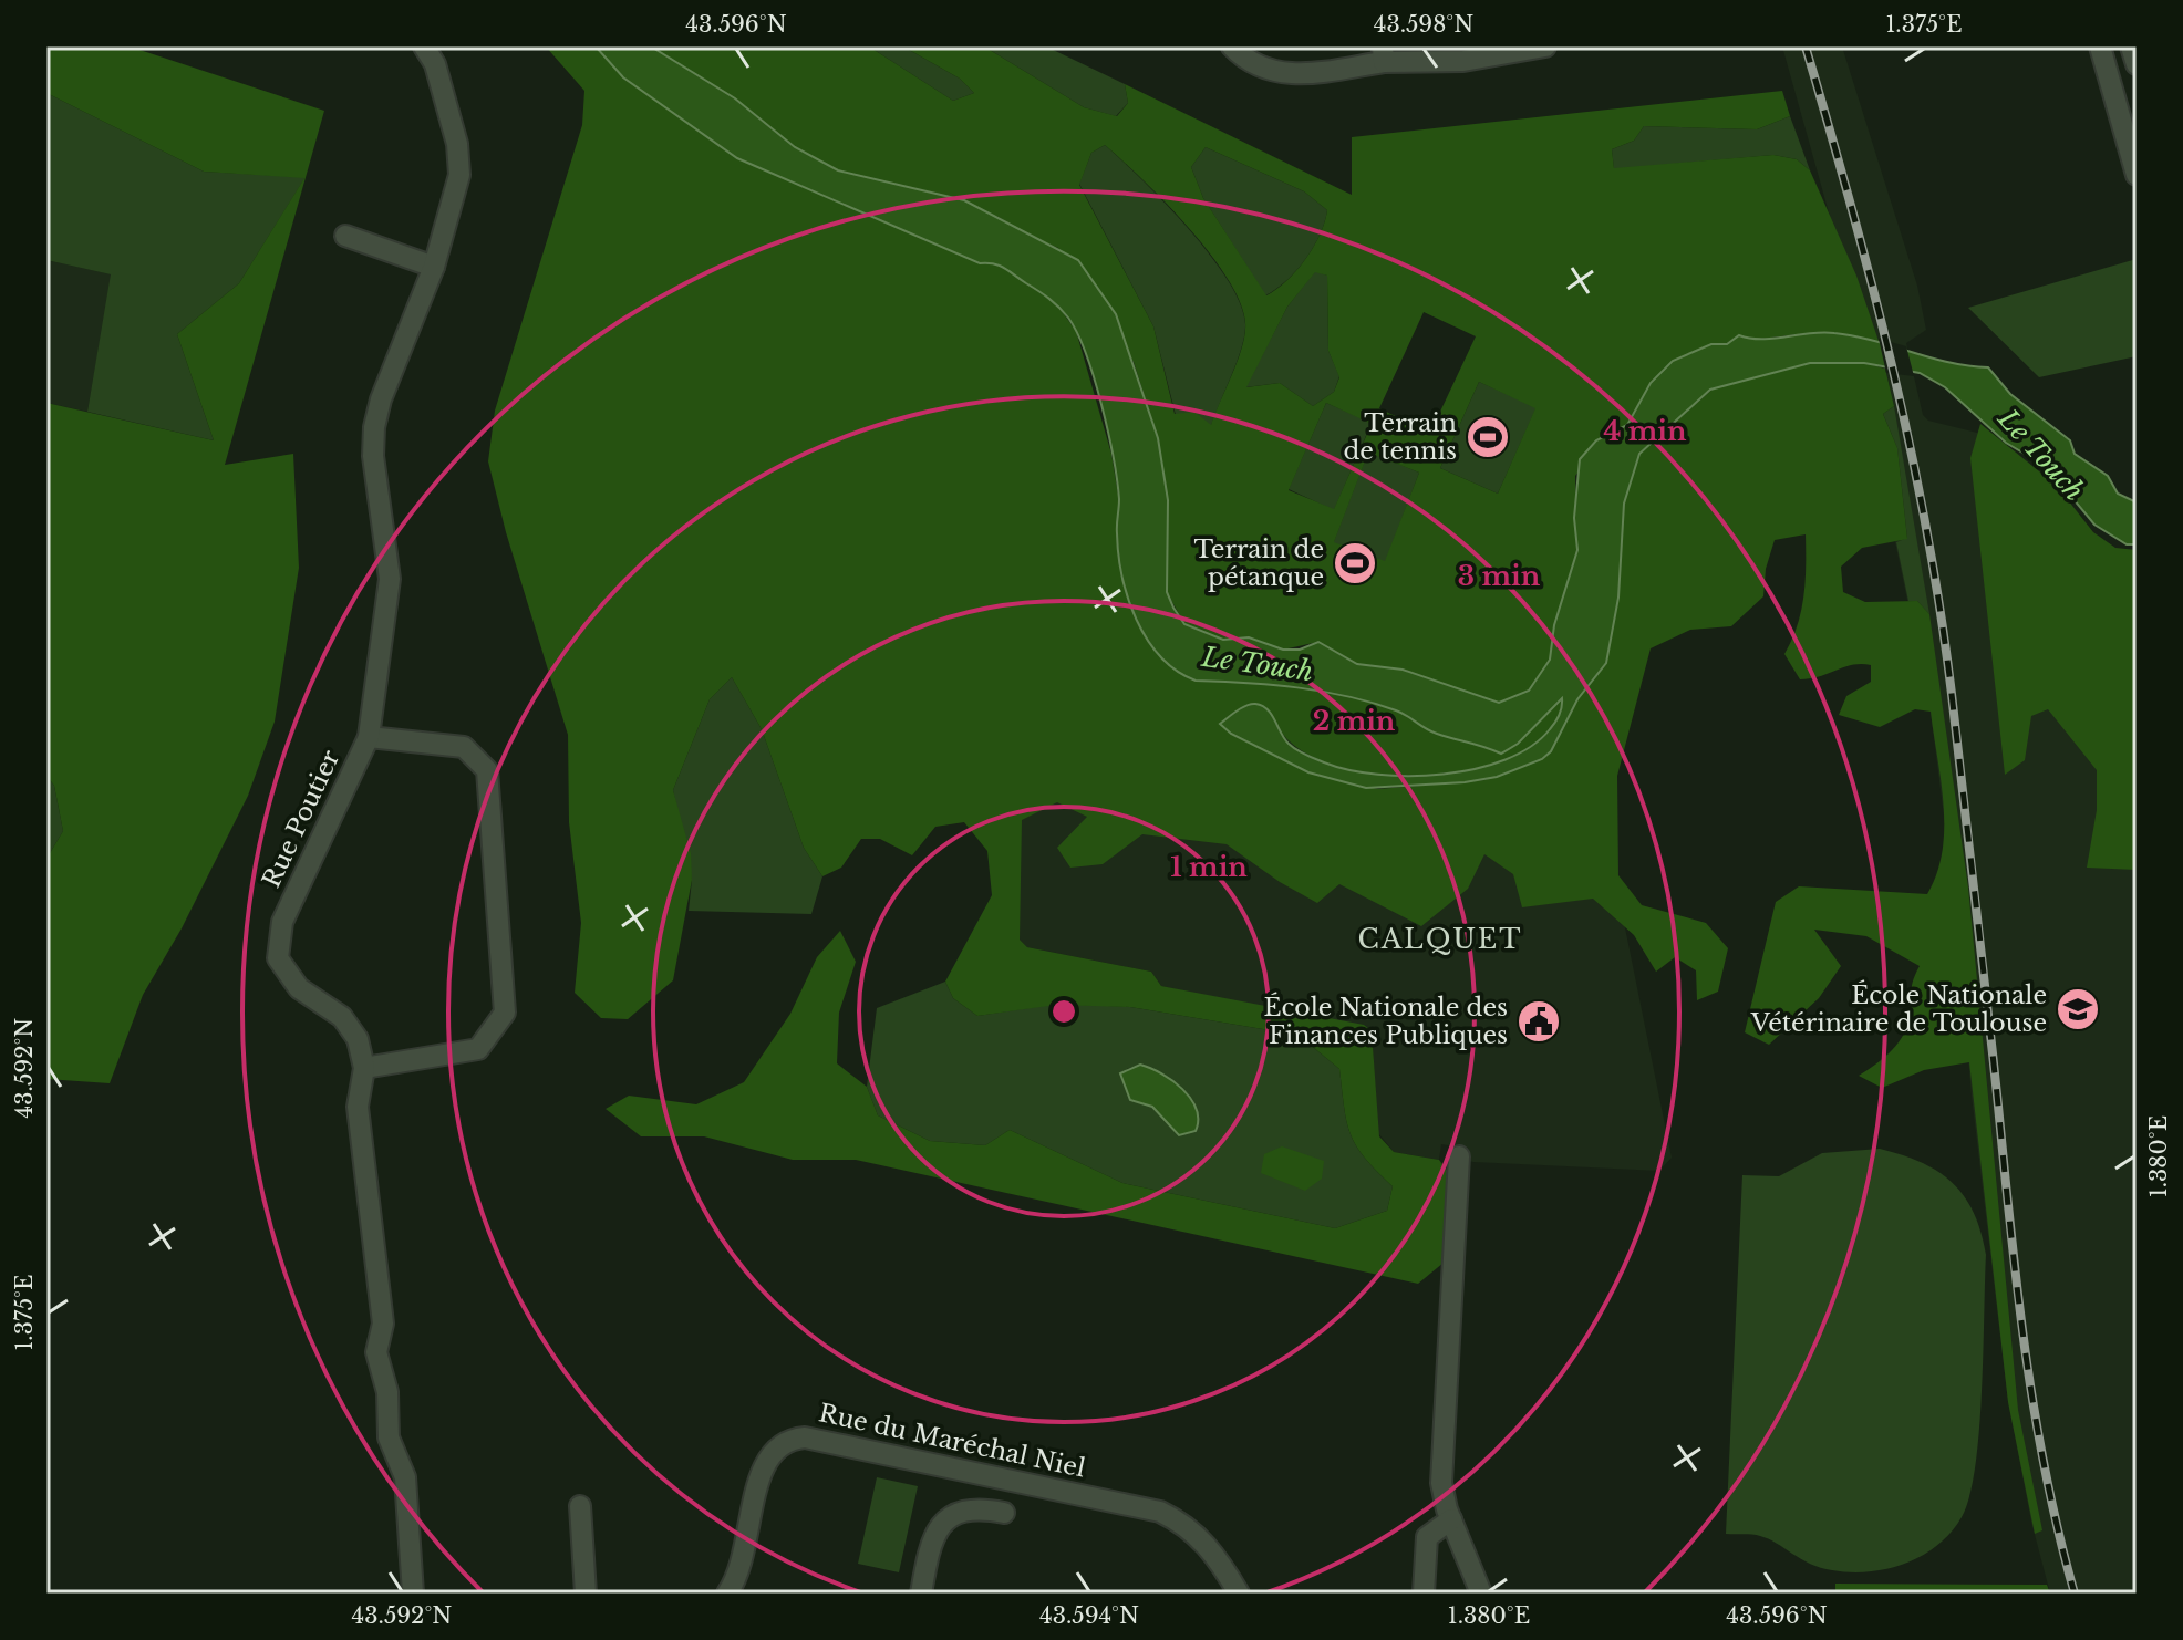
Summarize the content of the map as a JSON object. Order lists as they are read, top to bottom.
{
  "streets": {
    "street": ["Rue Poutier", "Rue du Maréchal Niel"]
  },
  "districts": ["CALQUET"],
  "water": ["Le Touch"],
  "places": {
    "sports": ["Terrain de tennis", "Terrain de pétanque"],
    "school or university": ["École Nationale Vétérinaire de Toulouse"],
    "public building": ["École Nationale des Finances Publiques"]
  },
  "coordinates": [
    "43.596°N",
    "43.598°N",
    "1.375°E",
    "43.592°N",
    "1.380°E",
    "43.594°N"
  ],
  "rings": [
    "4 min",
    "3 min",
    "2 min",
    "1 min"
  ]
}
